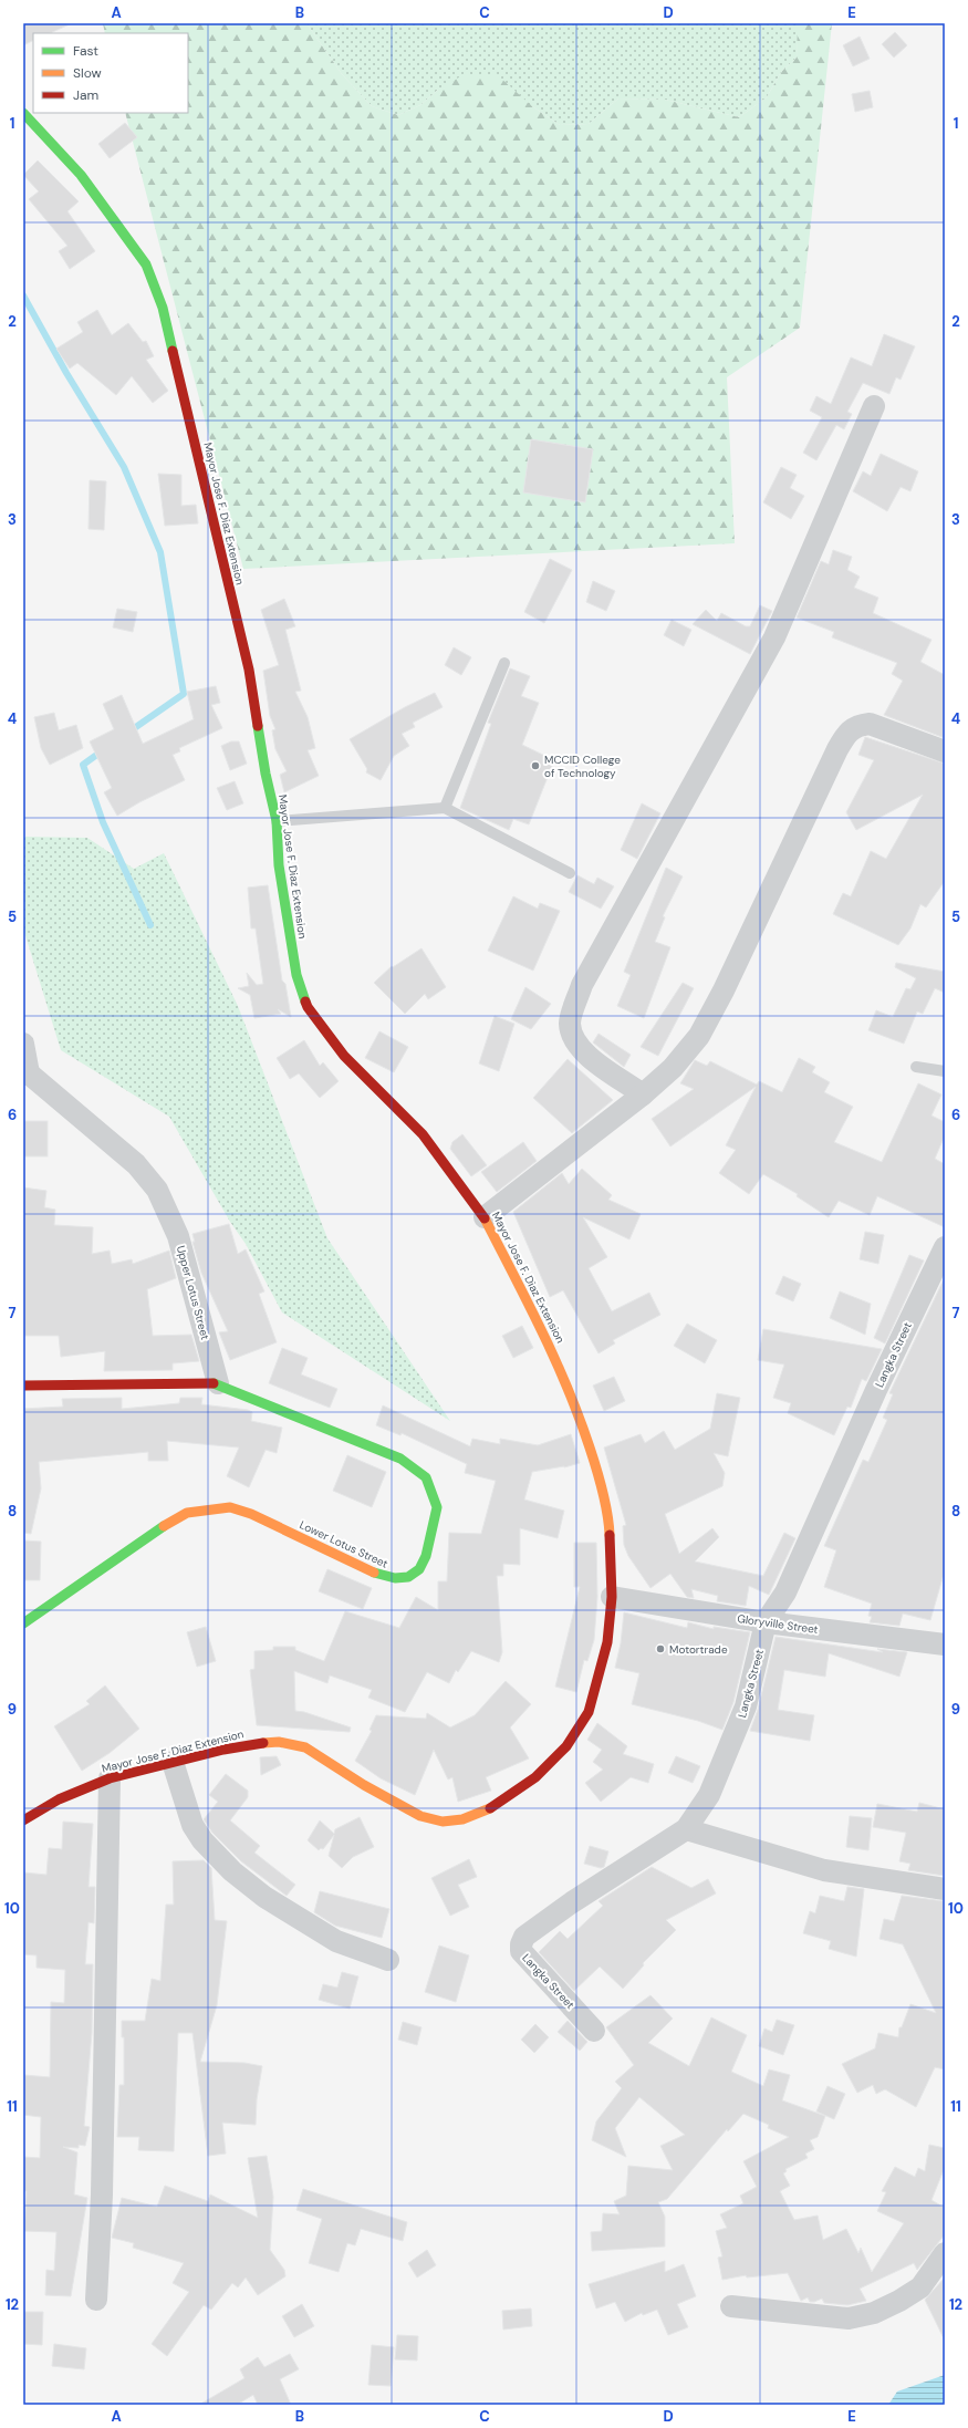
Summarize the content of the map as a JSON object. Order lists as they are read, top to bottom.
{
  "streets": {
    "street": [
      "Mayor Jose F. Diaz Extension",
      "Upper Lotus Street",
      "Langka Street",
      "Lower Lotus Street",
      "Gloryville Street"
    ]
  },
  "crossings": [
    ["Mayor Jose F. Diaz Extension", "Gloryville Street"],
    ["Upper Lotus Street", "Lower Lotus Street"],
    ["Langka Street", "Gloryville Street"]
  ],
  "places": ["MCCID College of Technology", "Motortrade"],
  "legend": ["Fast", "Slow", "Jam"],
  "grid": {
    "columns": [
      "A",
      "B",
      "C",
      "D",
      "E"
    ],
    "rows": [
      "1",
      "2",
      "3",
      "4",
      "5",
      "6",
      "7",
      "8",
      "9",
      "10",
      "11",
      "12"
    ]
  }
}
